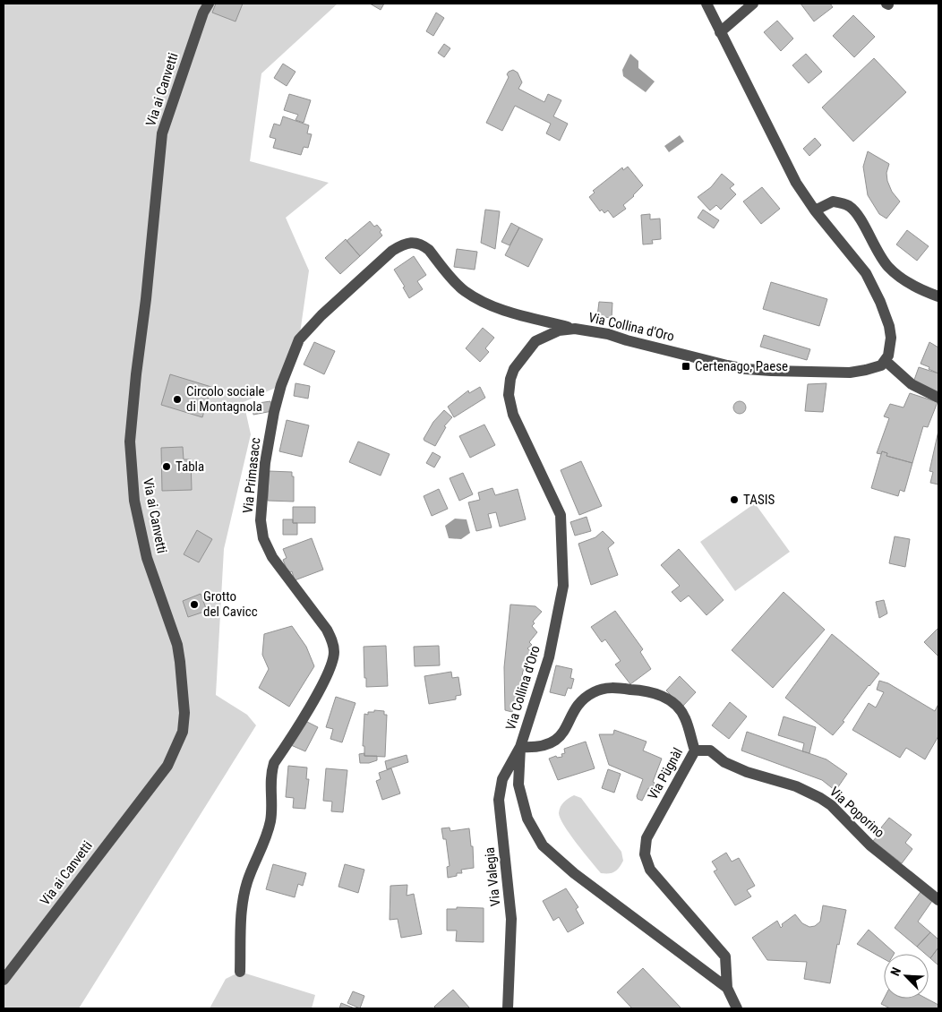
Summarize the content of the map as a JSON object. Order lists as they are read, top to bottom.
{
  "streets": {
    "street": [
      "Via ai Canvetti",
      "Via Collina d'Oro",
      "Via Primasacc",
      "Via Pügnàl",
      "Via Poporino",
      "Via Valegia"
    ]
  },
  "crossings": [
    ["Via Collina d'Oro", "Via Primasacc"],
    ["Via Collina d'Oro", "Via Pügnàl"],
    ["Via Collina d'Oro", "Via Valegia"],
    ["Via Pügnàl", "Via Poporino"],
    ["Via Pügnàl", "Via Valegia"]
  ],
  "places": {
    "transit": ["Certenago, Paese"],
    "other": [
      "Circolo sociale di Montagnola",
      "Tabla",
      "TASIS",
      "Grotto del Cavicc"
    ]
  },
  "north": "top left"
}
